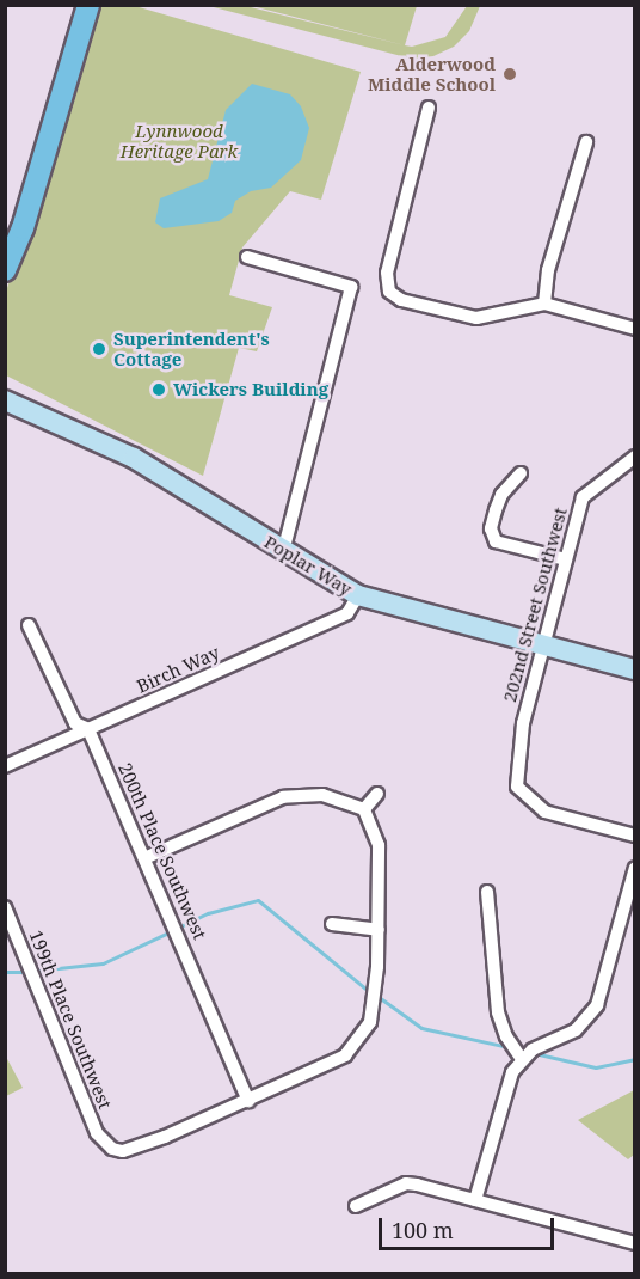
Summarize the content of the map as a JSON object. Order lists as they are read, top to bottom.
{
  "streets": {
    "main road": ["Poplar Way"],
    "street": [
      "202nd Street Southwest",
      "Birch Way",
      "200th Place Southwest",
      "199th Place Southwest"
    ]
  },
  "crossings": [
    ["Poplar Way", "202nd Street Southwest"],
    ["Poplar Way", "Birch Way"],
    ["Birch Way", "200th Place Southwest"],
    ["200th Place Southwest", "199th Place Southwest"]
  ],
  "parks": ["Lynnwood Heritage Park"],
  "places": ["Alderwood Middle School", "Superintendent's Cottage", "Wickers Building"],
  "scale_bar": "100 m"
}
